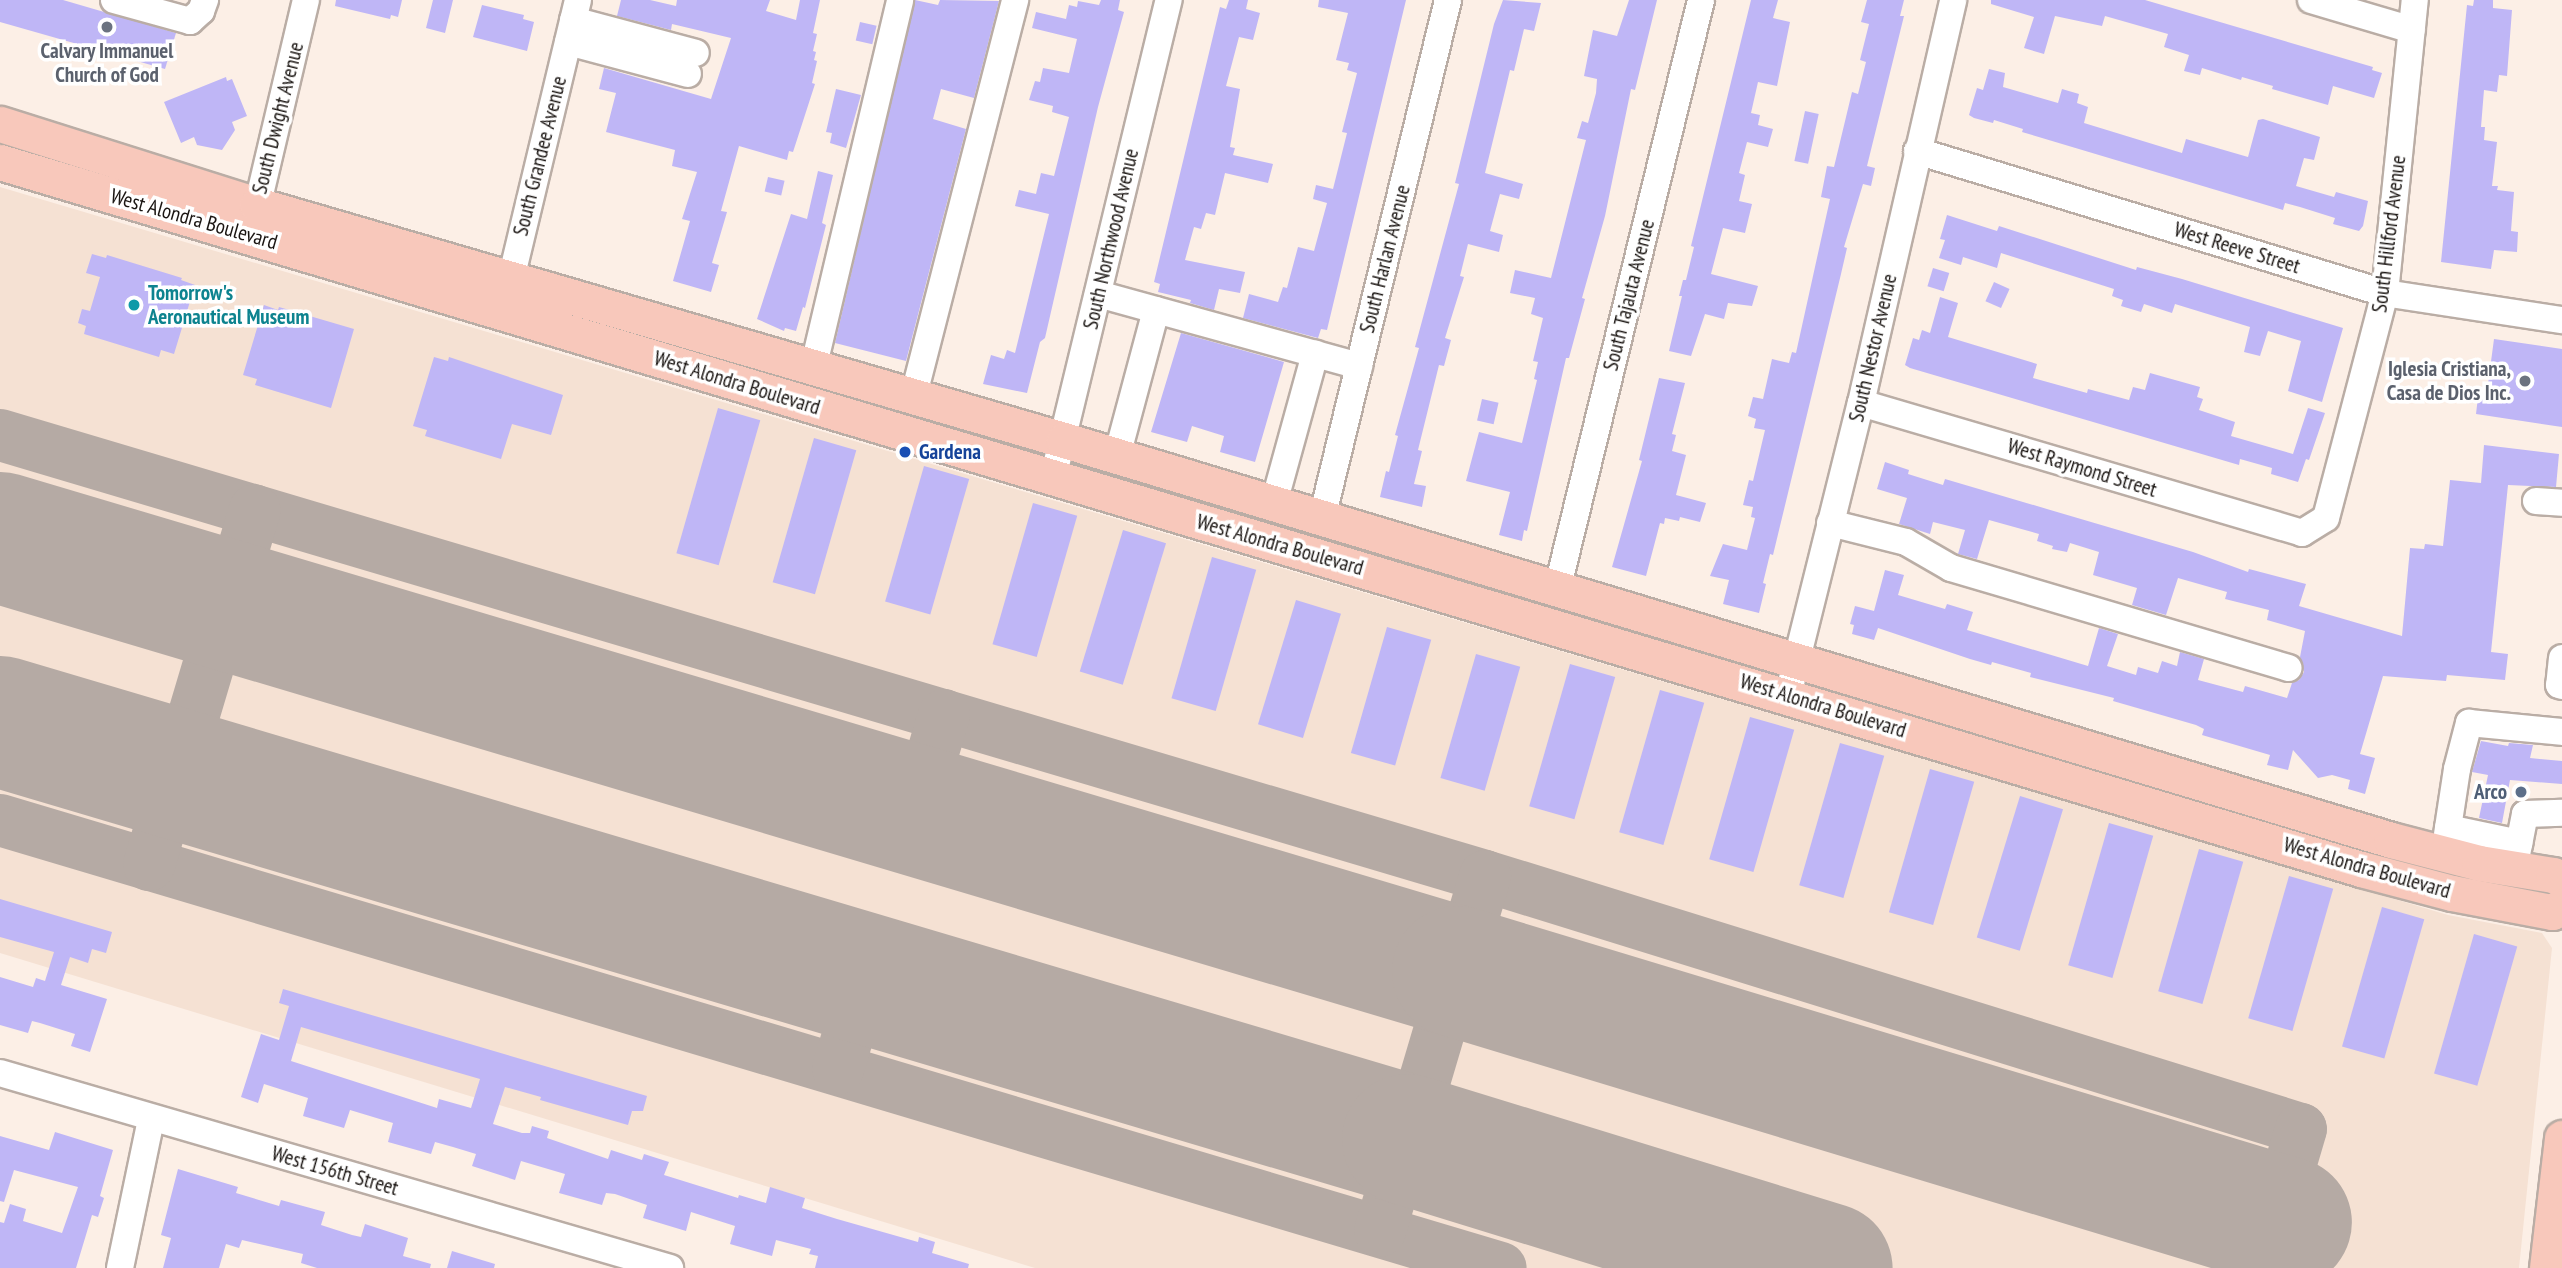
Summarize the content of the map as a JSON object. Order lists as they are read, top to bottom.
{
  "streets": {
    "main road": ["West Alondra Boulevard"],
    "street": [
      "South Dwight Avenue",
      "South Grandee Avenue",
      "South Hillford Avenue",
      "South Northwood Avenue",
      "West Reeve Street",
      "South Harlan Avenue",
      "South Tajauta Avenue",
      "South Nestor Avenue",
      "West Raymond Street",
      "West 156th Street"
    ]
  },
  "crossings": [
    ["South Dwight Avenue", "West Alondra Boulevard"],
    ["South Grandee Avenue", "West Alondra Boulevard"],
    ["West Alondra Boulevard", "South Northwood Avenue"],
    ["West Alondra Boulevard", "South Harlan Avenue"],
    ["West Alondra Boulevard", "South Tajauta Avenue"],
    ["West Alondra Boulevard", "South Nestor Avenue"],
    ["South Hillford Avenue", "West Reeve Street"],
    ["South Hillford Avenue", "West Raymond Street"],
    ["West Reeve Street", "South Nestor Avenue"],
    ["South Nestor Avenue", "West Raymond Street"]
  ],
  "places": [
    "Calvary Immanuel Church of God",
    "Tomorrow's Aeronautical Museum",
    "Iglesia Cristiana, Casa de Dios Inc.",
    "Gardena",
    "Arco"
  ]
}
